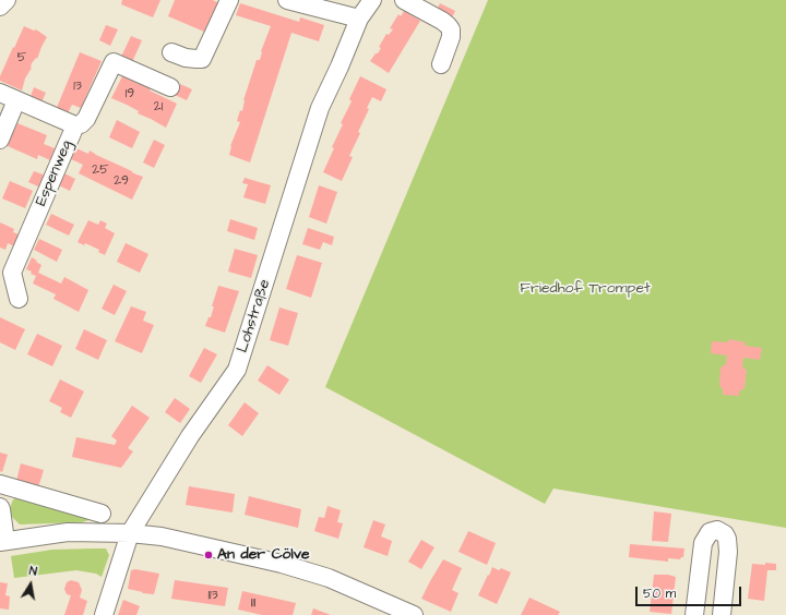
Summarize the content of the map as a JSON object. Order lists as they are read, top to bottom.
{
  "streets": {
    "street": ["Espenweg", "Lohstraße"]
  },
  "parks": ["Friedhof Trompet"],
  "places": ["An der Cölve"],
  "house_numbers": [
    "5",
    "13",
    "19",
    "21",
    "25",
    "29",
    "113",
    "111"
  ],
  "scale_bar": "50 m",
  "north": "top"
}
